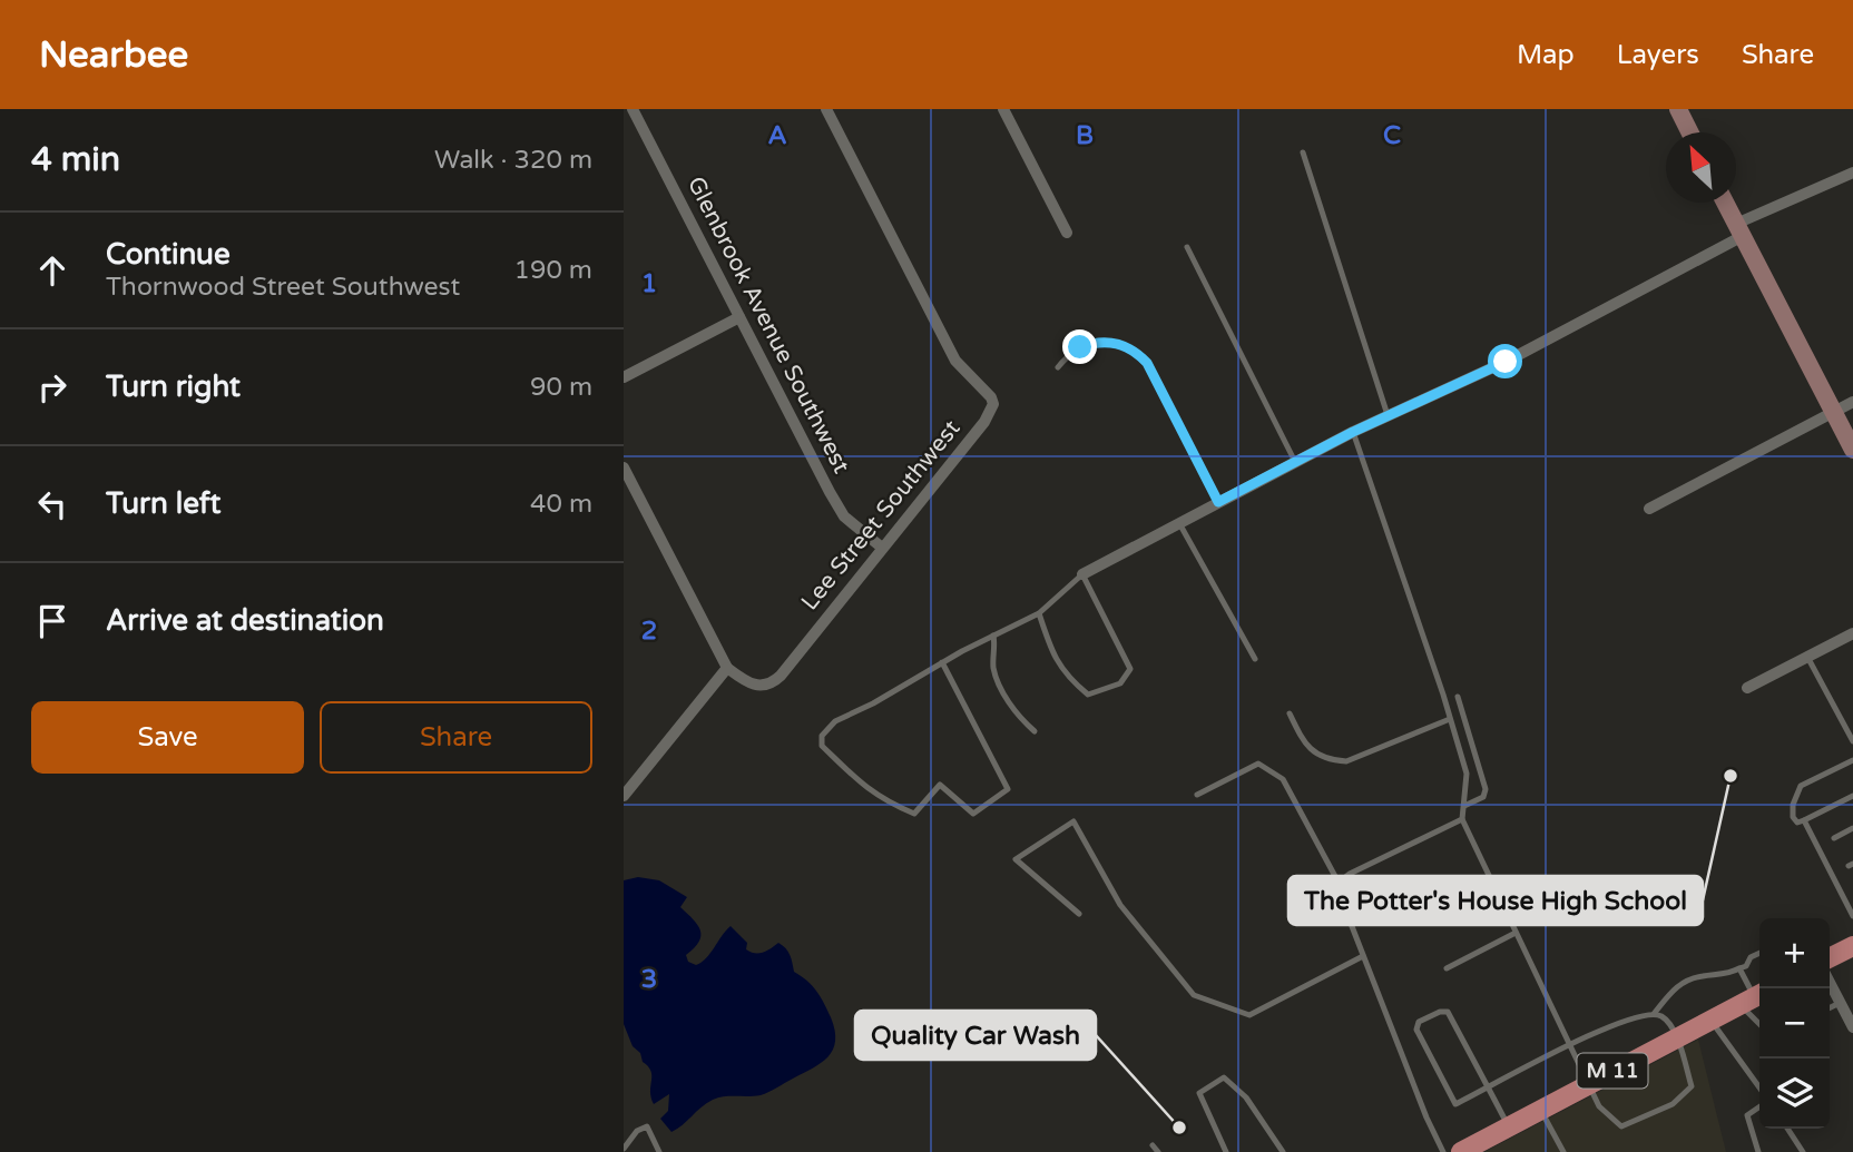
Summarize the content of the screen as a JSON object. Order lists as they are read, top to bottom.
{
  "streets": {
    "main road": ["M 11"],
    "street": ["Glenbrook Avenue Southwest", "Lee Street Southwest"]
  },
  "crossings": [
    ["Glenbrook Avenue Southwest", "Lee Street Southwest"]
  ],
  "places": ["The Potter's House High School", "Quality Car Wash"],
  "north": "top left",
  "page": {
    "header": "Nearbee",
    "nav": ["Map", "Layers", "Share"],
    "heading": ["4 min", "Walk · 320 m"],
    "list": [
      ["Continue", "Thornwood Street Southwest", "190 m"],
      ["Turn right", "90 m"],
      ["Turn left", "40 m"],
      "Arrive at destination"
    ],
    "buttons": ["Save", "Share"],
    "map_buttons": ["+", "−"]
  },
  "grid": {
    "columns": ["A", "B", "C"],
    "rows": ["1", "2", "3"]
  }
}
